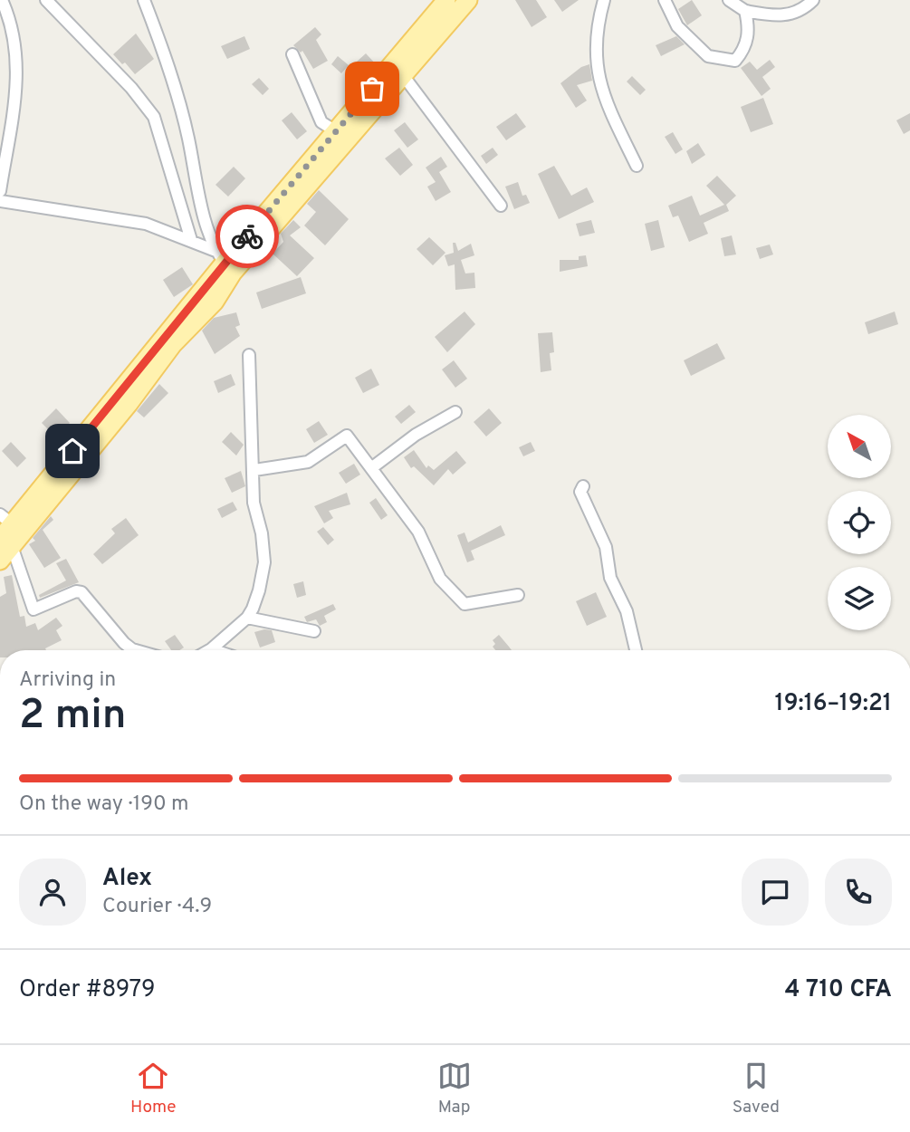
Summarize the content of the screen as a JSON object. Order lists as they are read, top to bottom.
{
  "north": "top left",
  "page": {
    "heading": ["2 min", "Arriving in", "19:16–19:21"],
    "panel": [
      "Alex",
      "Courier · 4.9",
      "Order #8979",
      "4 710 CFA"
    ],
    "bar": "On the way · 190 m",
    "tabs": ["Home", "Map", "Saved"]
  }
}
